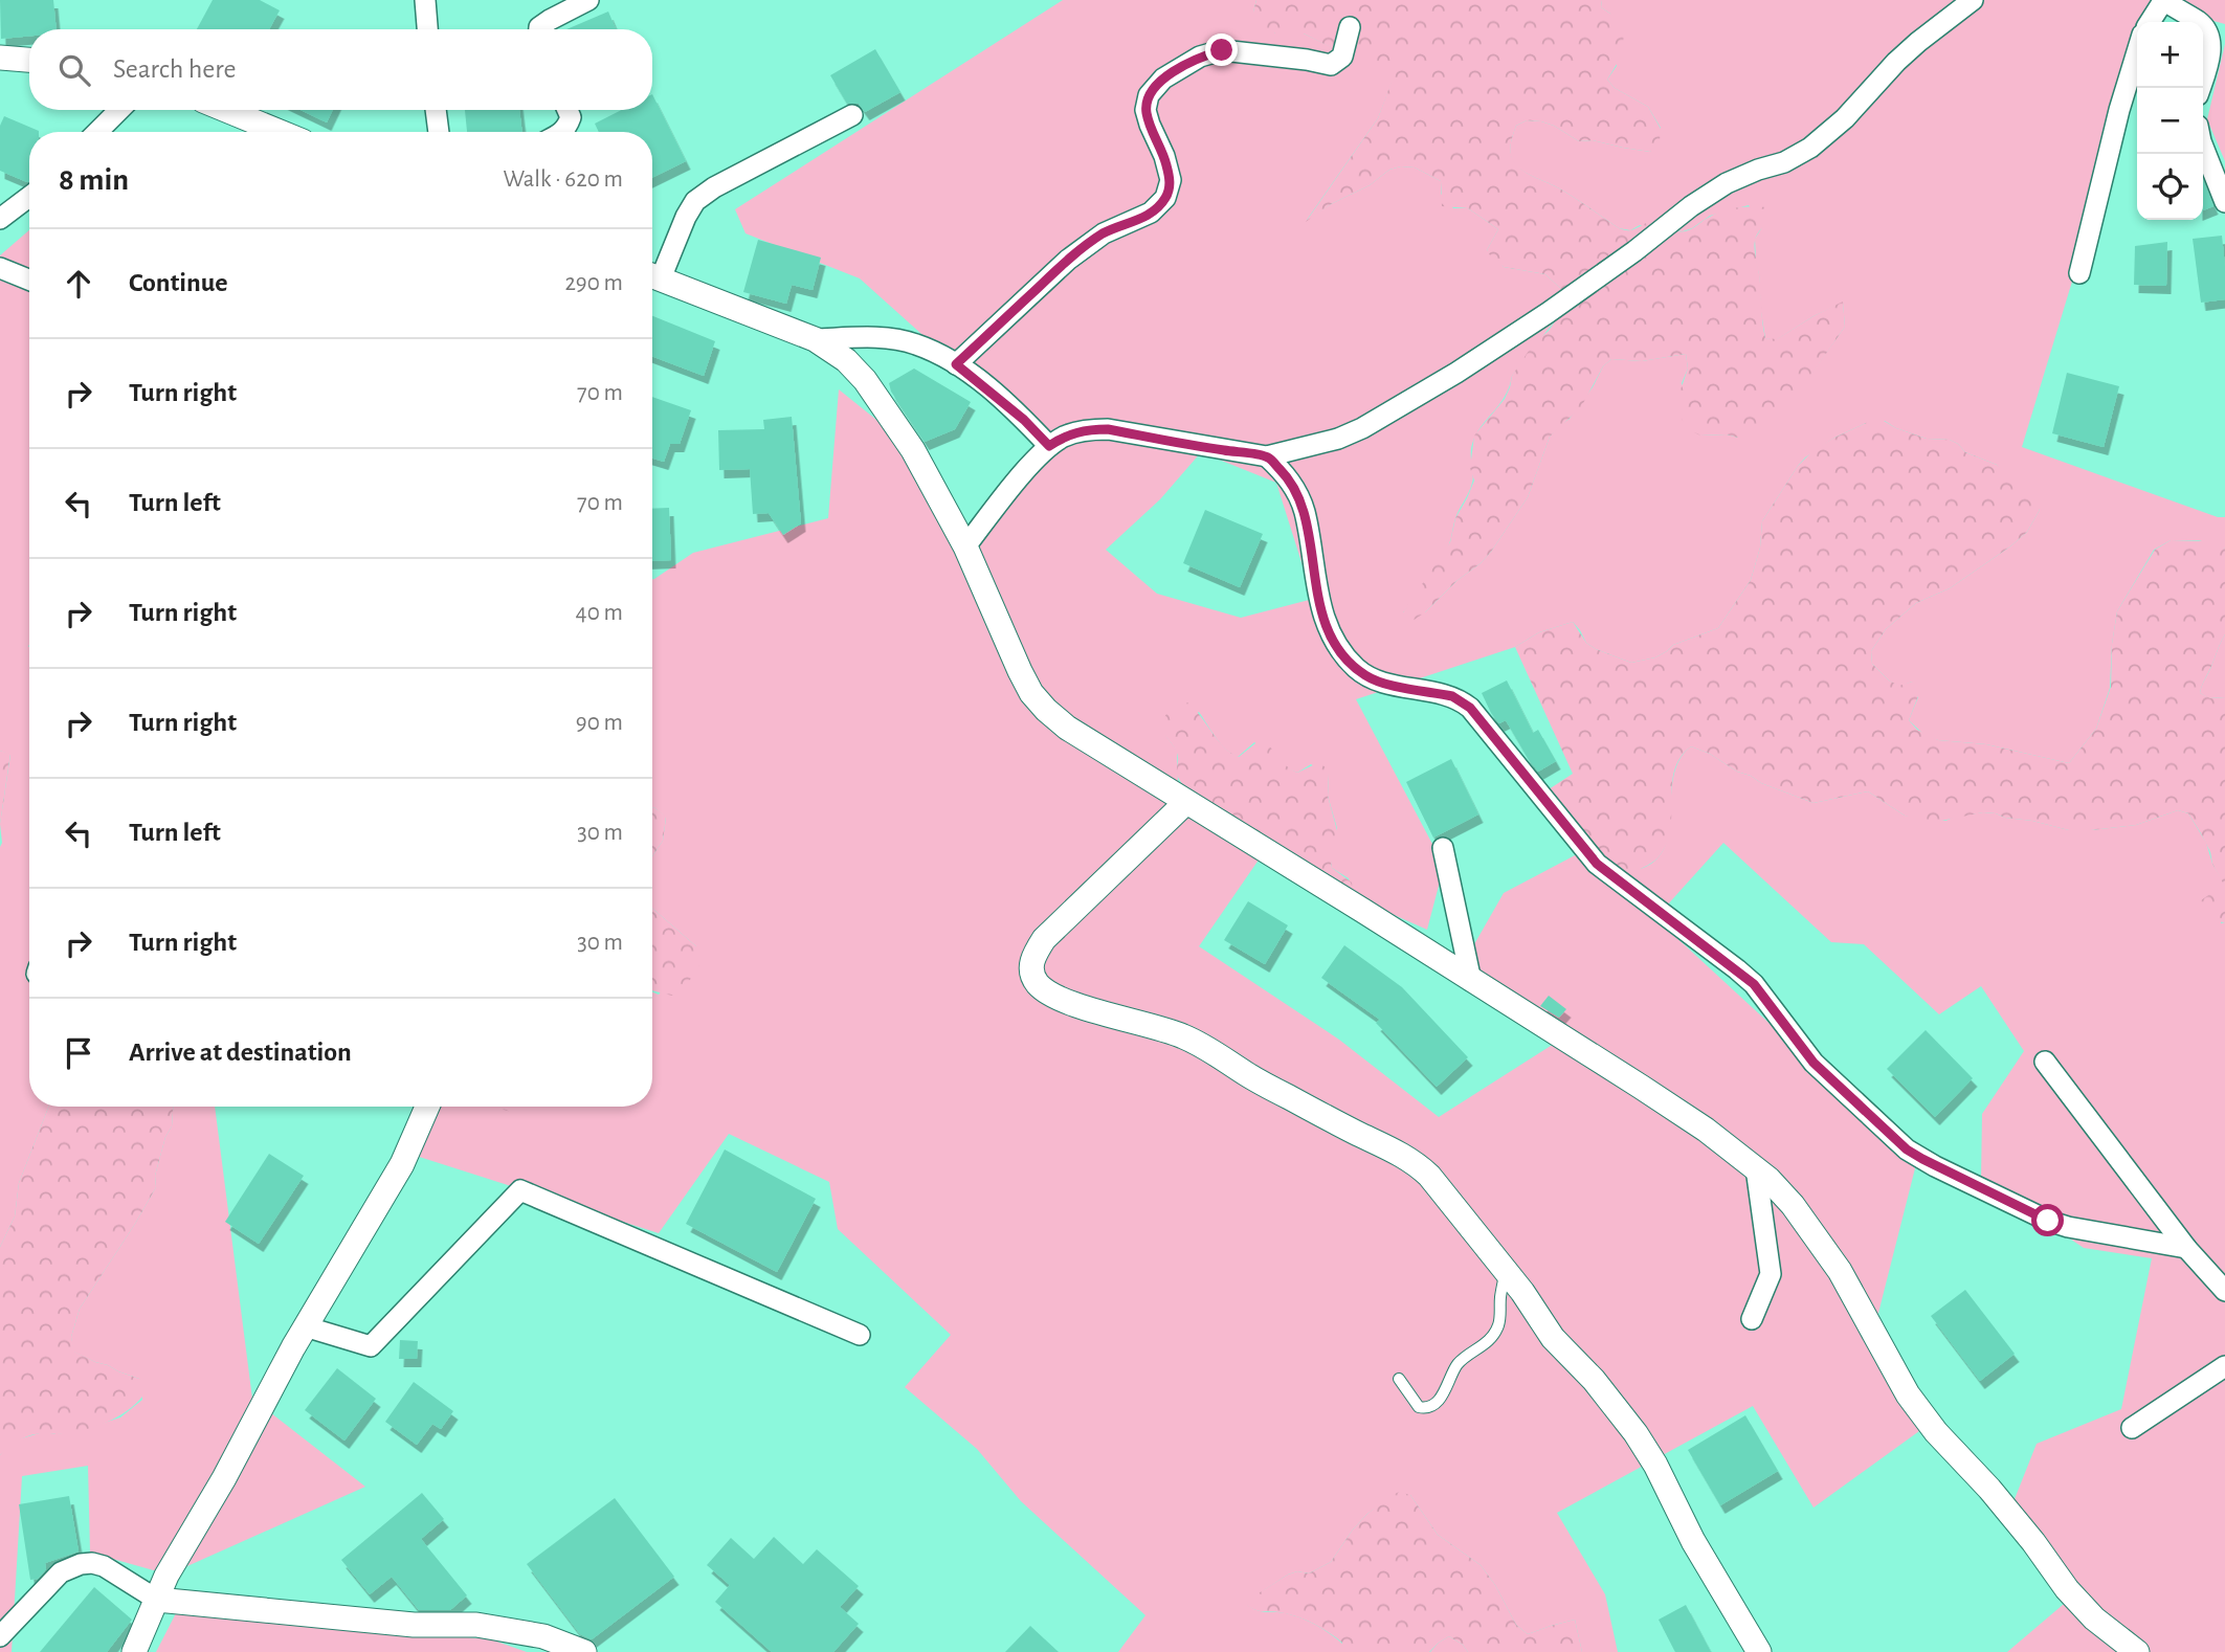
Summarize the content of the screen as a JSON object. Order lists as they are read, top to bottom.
{
  "page": {
    "map_buttons": ["+", "−"],
    "search": "Search here",
    "heading": ["8 min", "Walk · 620 m"],
    "list": [
      ["Continue", "290 m"],
      ["Turn right", "70 m"],
      ["Turn left", "70 m"],
      ["Turn right", "40 m"],
      ["Turn right", "90 m"],
      ["Turn left", "30 m"],
      ["Turn right", "30 m"],
      "Arrive at destination"
    ]
  }
}
